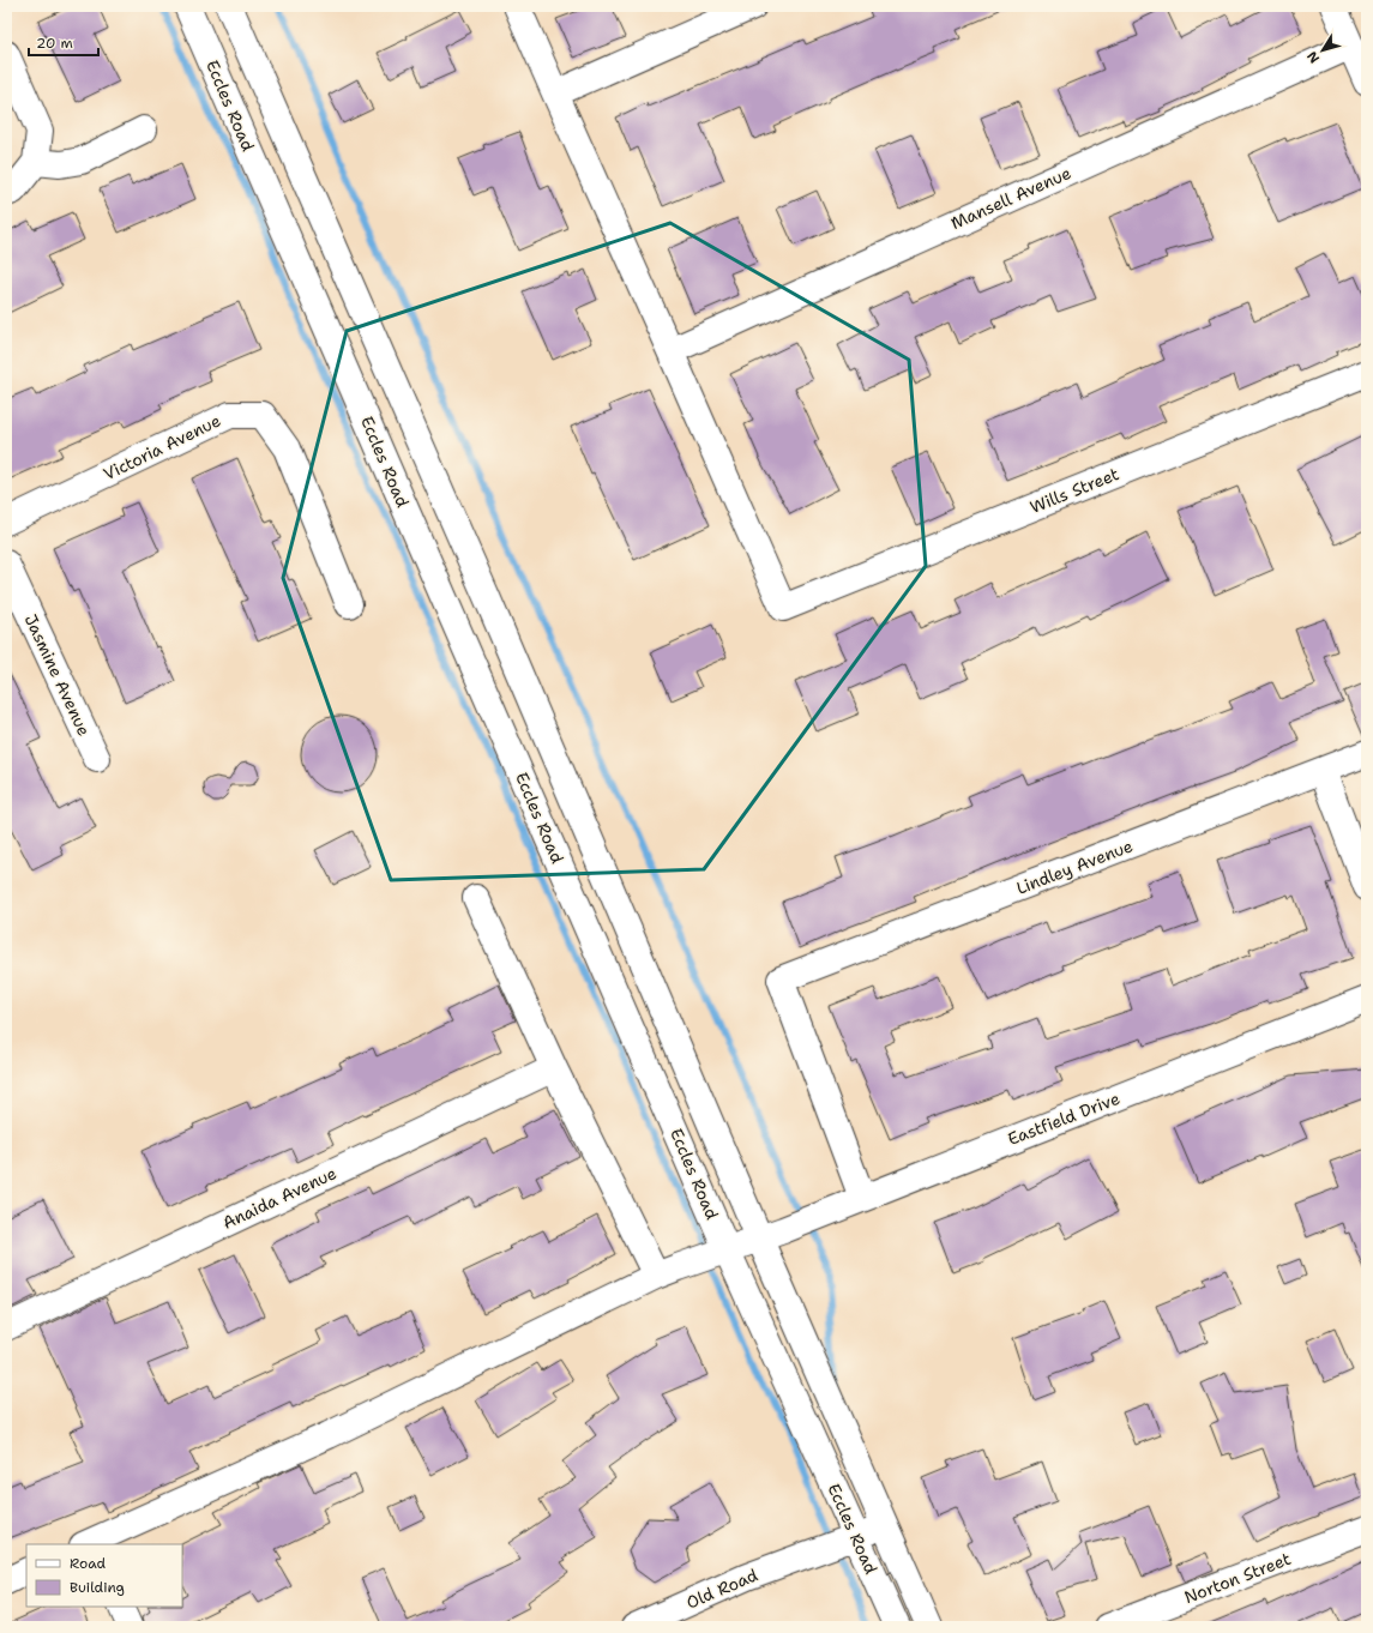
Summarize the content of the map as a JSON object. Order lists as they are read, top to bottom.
{
  "streets": {
    "street": [
      "Eccles Road",
      "Mansell Avenue",
      "Victoria Avenue",
      "Wills Street",
      "Jasmine Avenue",
      "Lindley Avenue",
      "Eastfield Drive",
      "Anaida Avenue",
      "Norton Street",
      "Old Road"
    ]
  },
  "crossings": [
    ["Eccles Road", "Eastfield Drive"],
    ["Eccles Road", "Old Road"],
    ["Mansell Avenue", "Wills Street"],
    ["Lindley Avenue", "Eastfield Drive"]
  ],
  "legend": ["Road", "Building"],
  "scale_bar": "20 m",
  "north": "bottom left"
}
